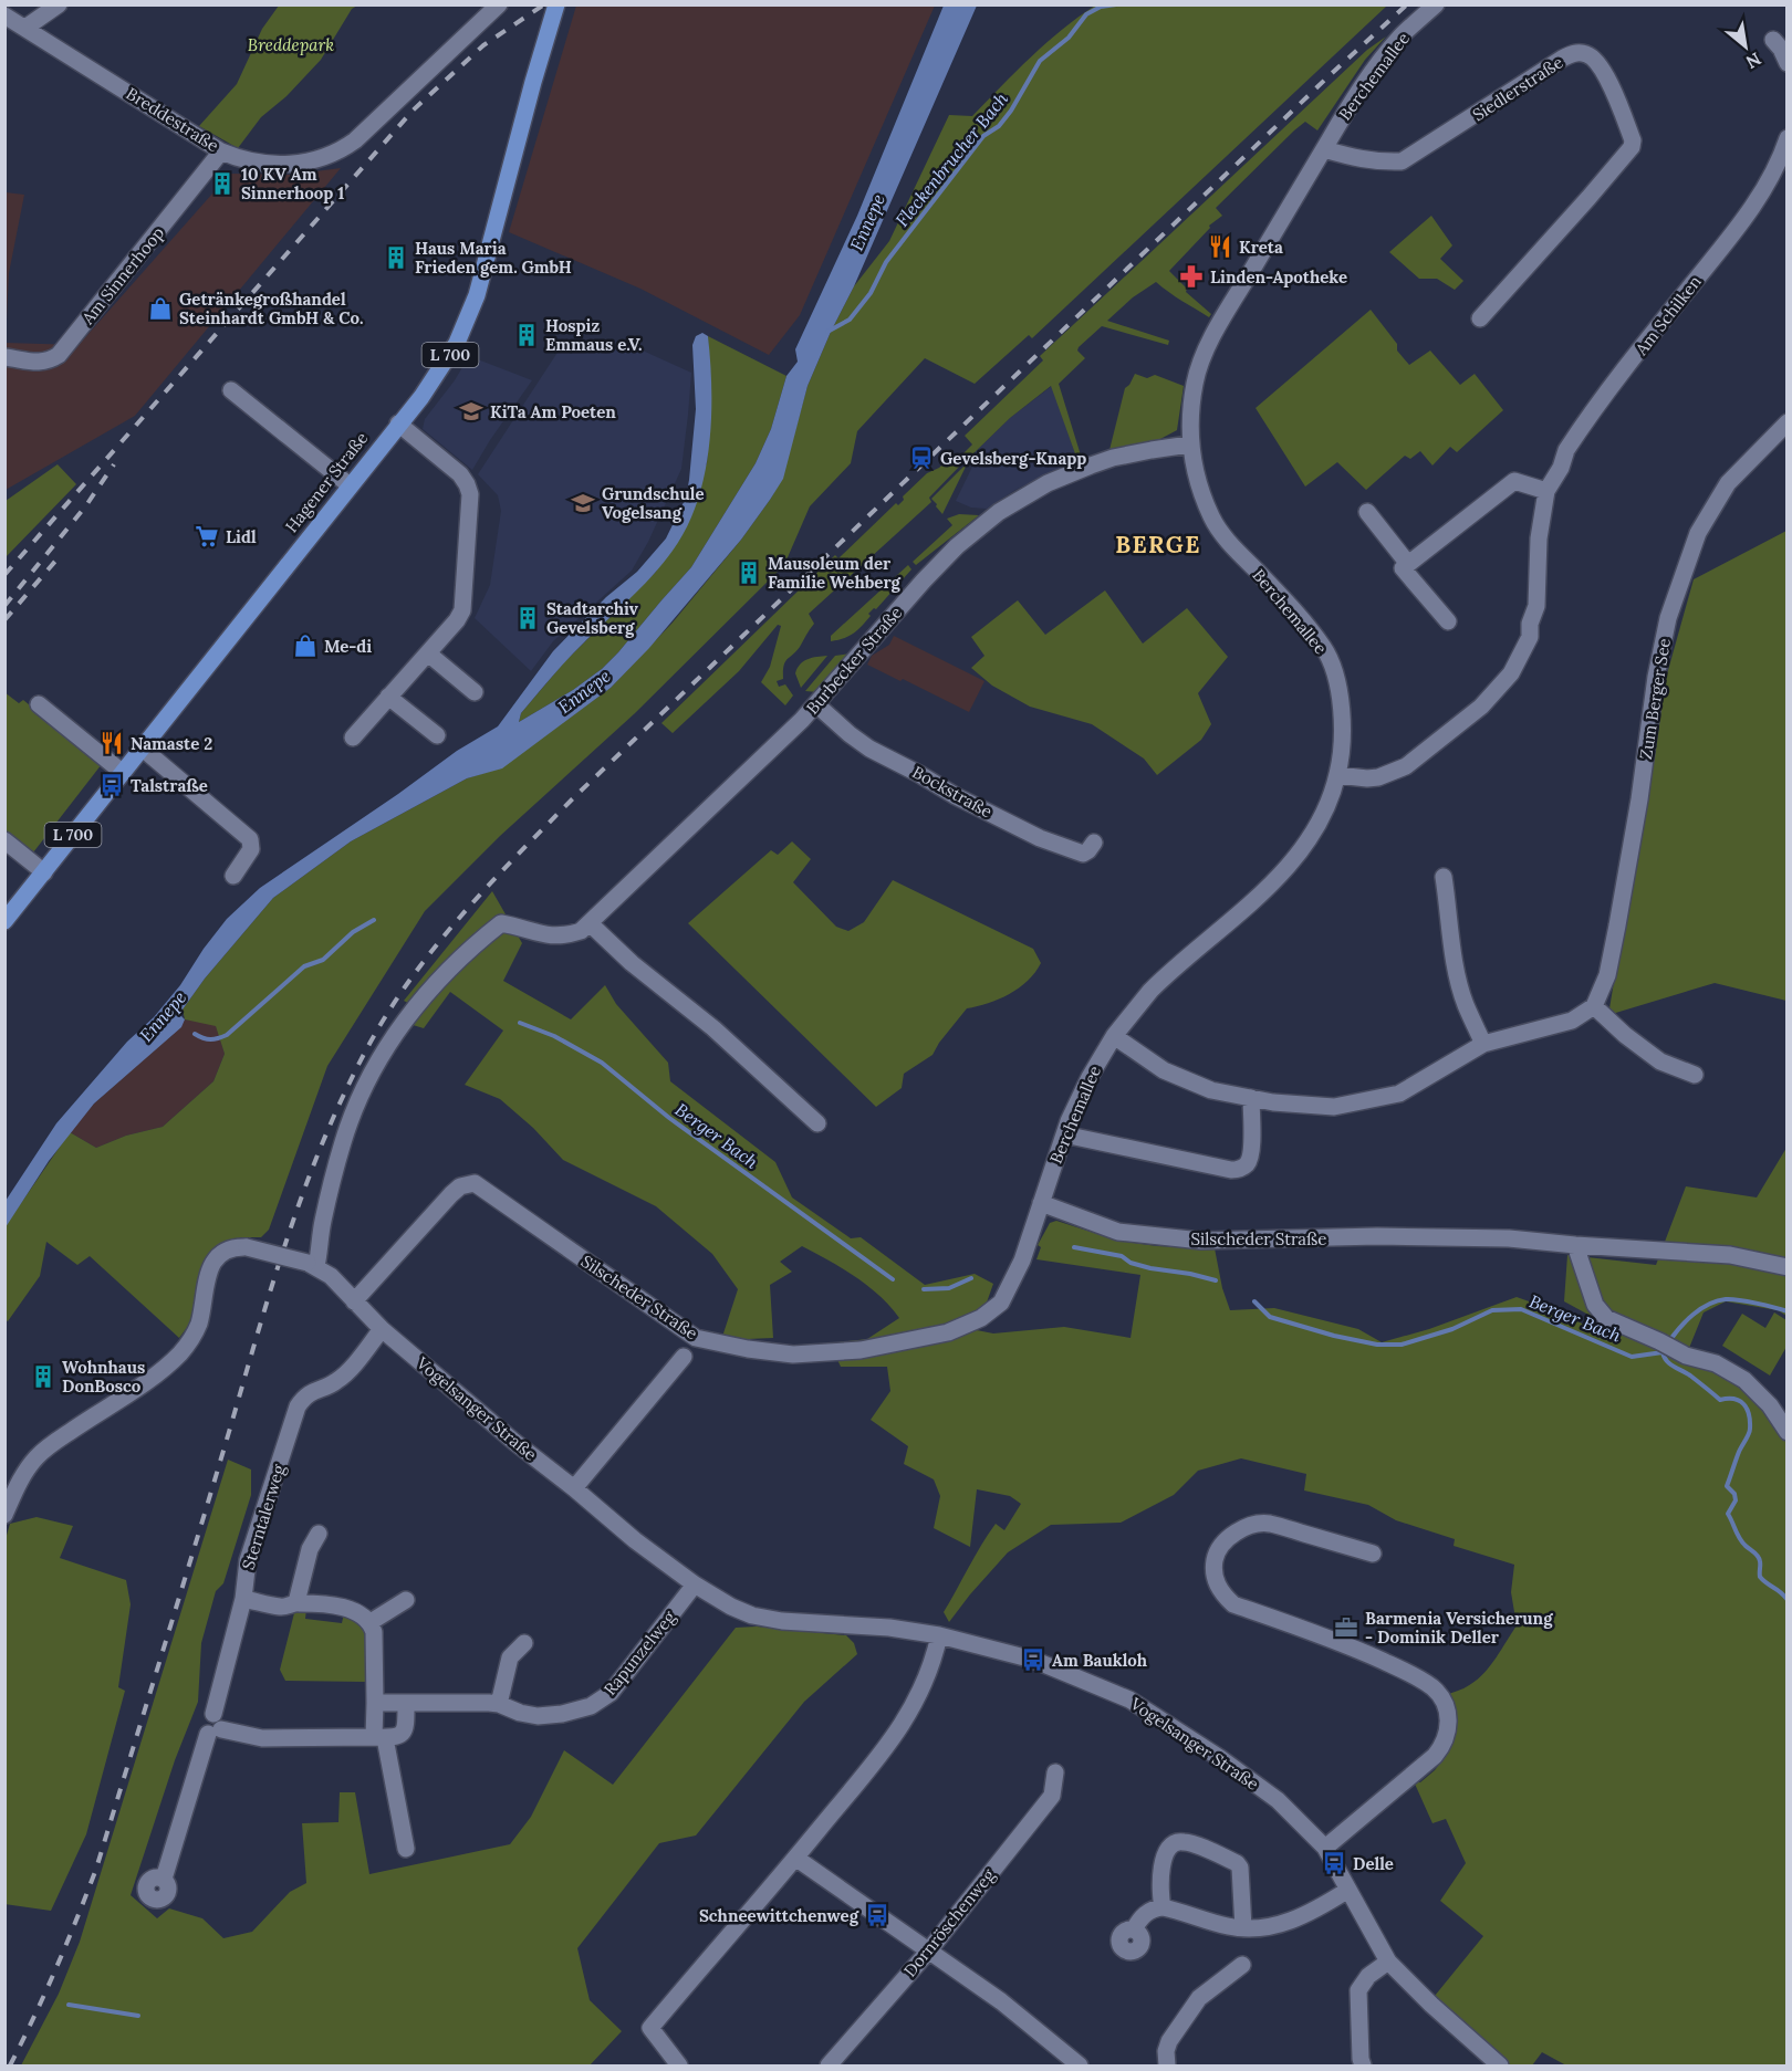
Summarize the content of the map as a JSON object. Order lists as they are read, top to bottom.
{
  "streets": {
    "main road": ["L 700", "Hagener Straße"],
    "street": [
      "Berchemallee",
      "Siedlerstraße",
      "Breddestraße",
      "Am Sinnerhoop",
      "Am Schilken",
      "Burbecker Straße",
      "Zum Berger See",
      "Bockstraße",
      "Silscheder Straße",
      "Vogelsanger Straße",
      "Sterntalerweg",
      "Rapunzelweg",
      "Dornröschenweg"
    ]
  },
  "crossings": [
    ["Berchemallee", "Siedlerstraße"],
    ["Berchemallee", "Am Schilken"],
    ["Berchemallee", "Burbecker Straße"],
    ["Berchemallee", "Silscheder Straße"],
    ["Breddestraße", "Am Sinnerhoop"],
    ["Burbecker Straße", "Bockstraße"],
    ["Burbecker Straße", "Vogelsanger Straße"],
    ["Silscheder Straße", "Vogelsanger Straße"],
    ["Vogelsanger Straße", "Sterntalerweg"],
    ["Vogelsanger Straße", "Rapunzelweg"]
  ],
  "districts": ["BERGE"],
  "water": ["Fleckenbrucher Bach", "Ennepe", "Berger Bach"],
  "parks": ["Breddepark"],
  "places": {
    "building": [
      "10 KV Am Sinnerhoop 1",
      "Haus Maria Frieden gem. GmbH",
      "Hospiz Emmaus e.V.",
      "Mausoleum der Familie Wehberg",
      "Stadtarchiv Gevelsberg",
      "Wohnhaus DonBosco"
    ],
    "restaurant": ["Kreta", "Namaste 2"],
    "pharmacy": ["Linden-Apotheke"],
    "shop": ["Getränkegroßhandel Steinhardt GmbH & Co.", "Me-di"],
    "school or university": ["KiTa Am Poeten", "Grundschule Vogelsang"],
    "station": ["Gevelsberg-Knapp"],
    "supermarket": ["Lidl"],
    "bus stop": [
      "Talstraße",
      "Am Baukloh",
      "Delle",
      "Schneewittchenweg"
    ],
    "office": ["Barmenia Versicherung - Dominik Deller"]
  },
  "north": "bottom right"
}
